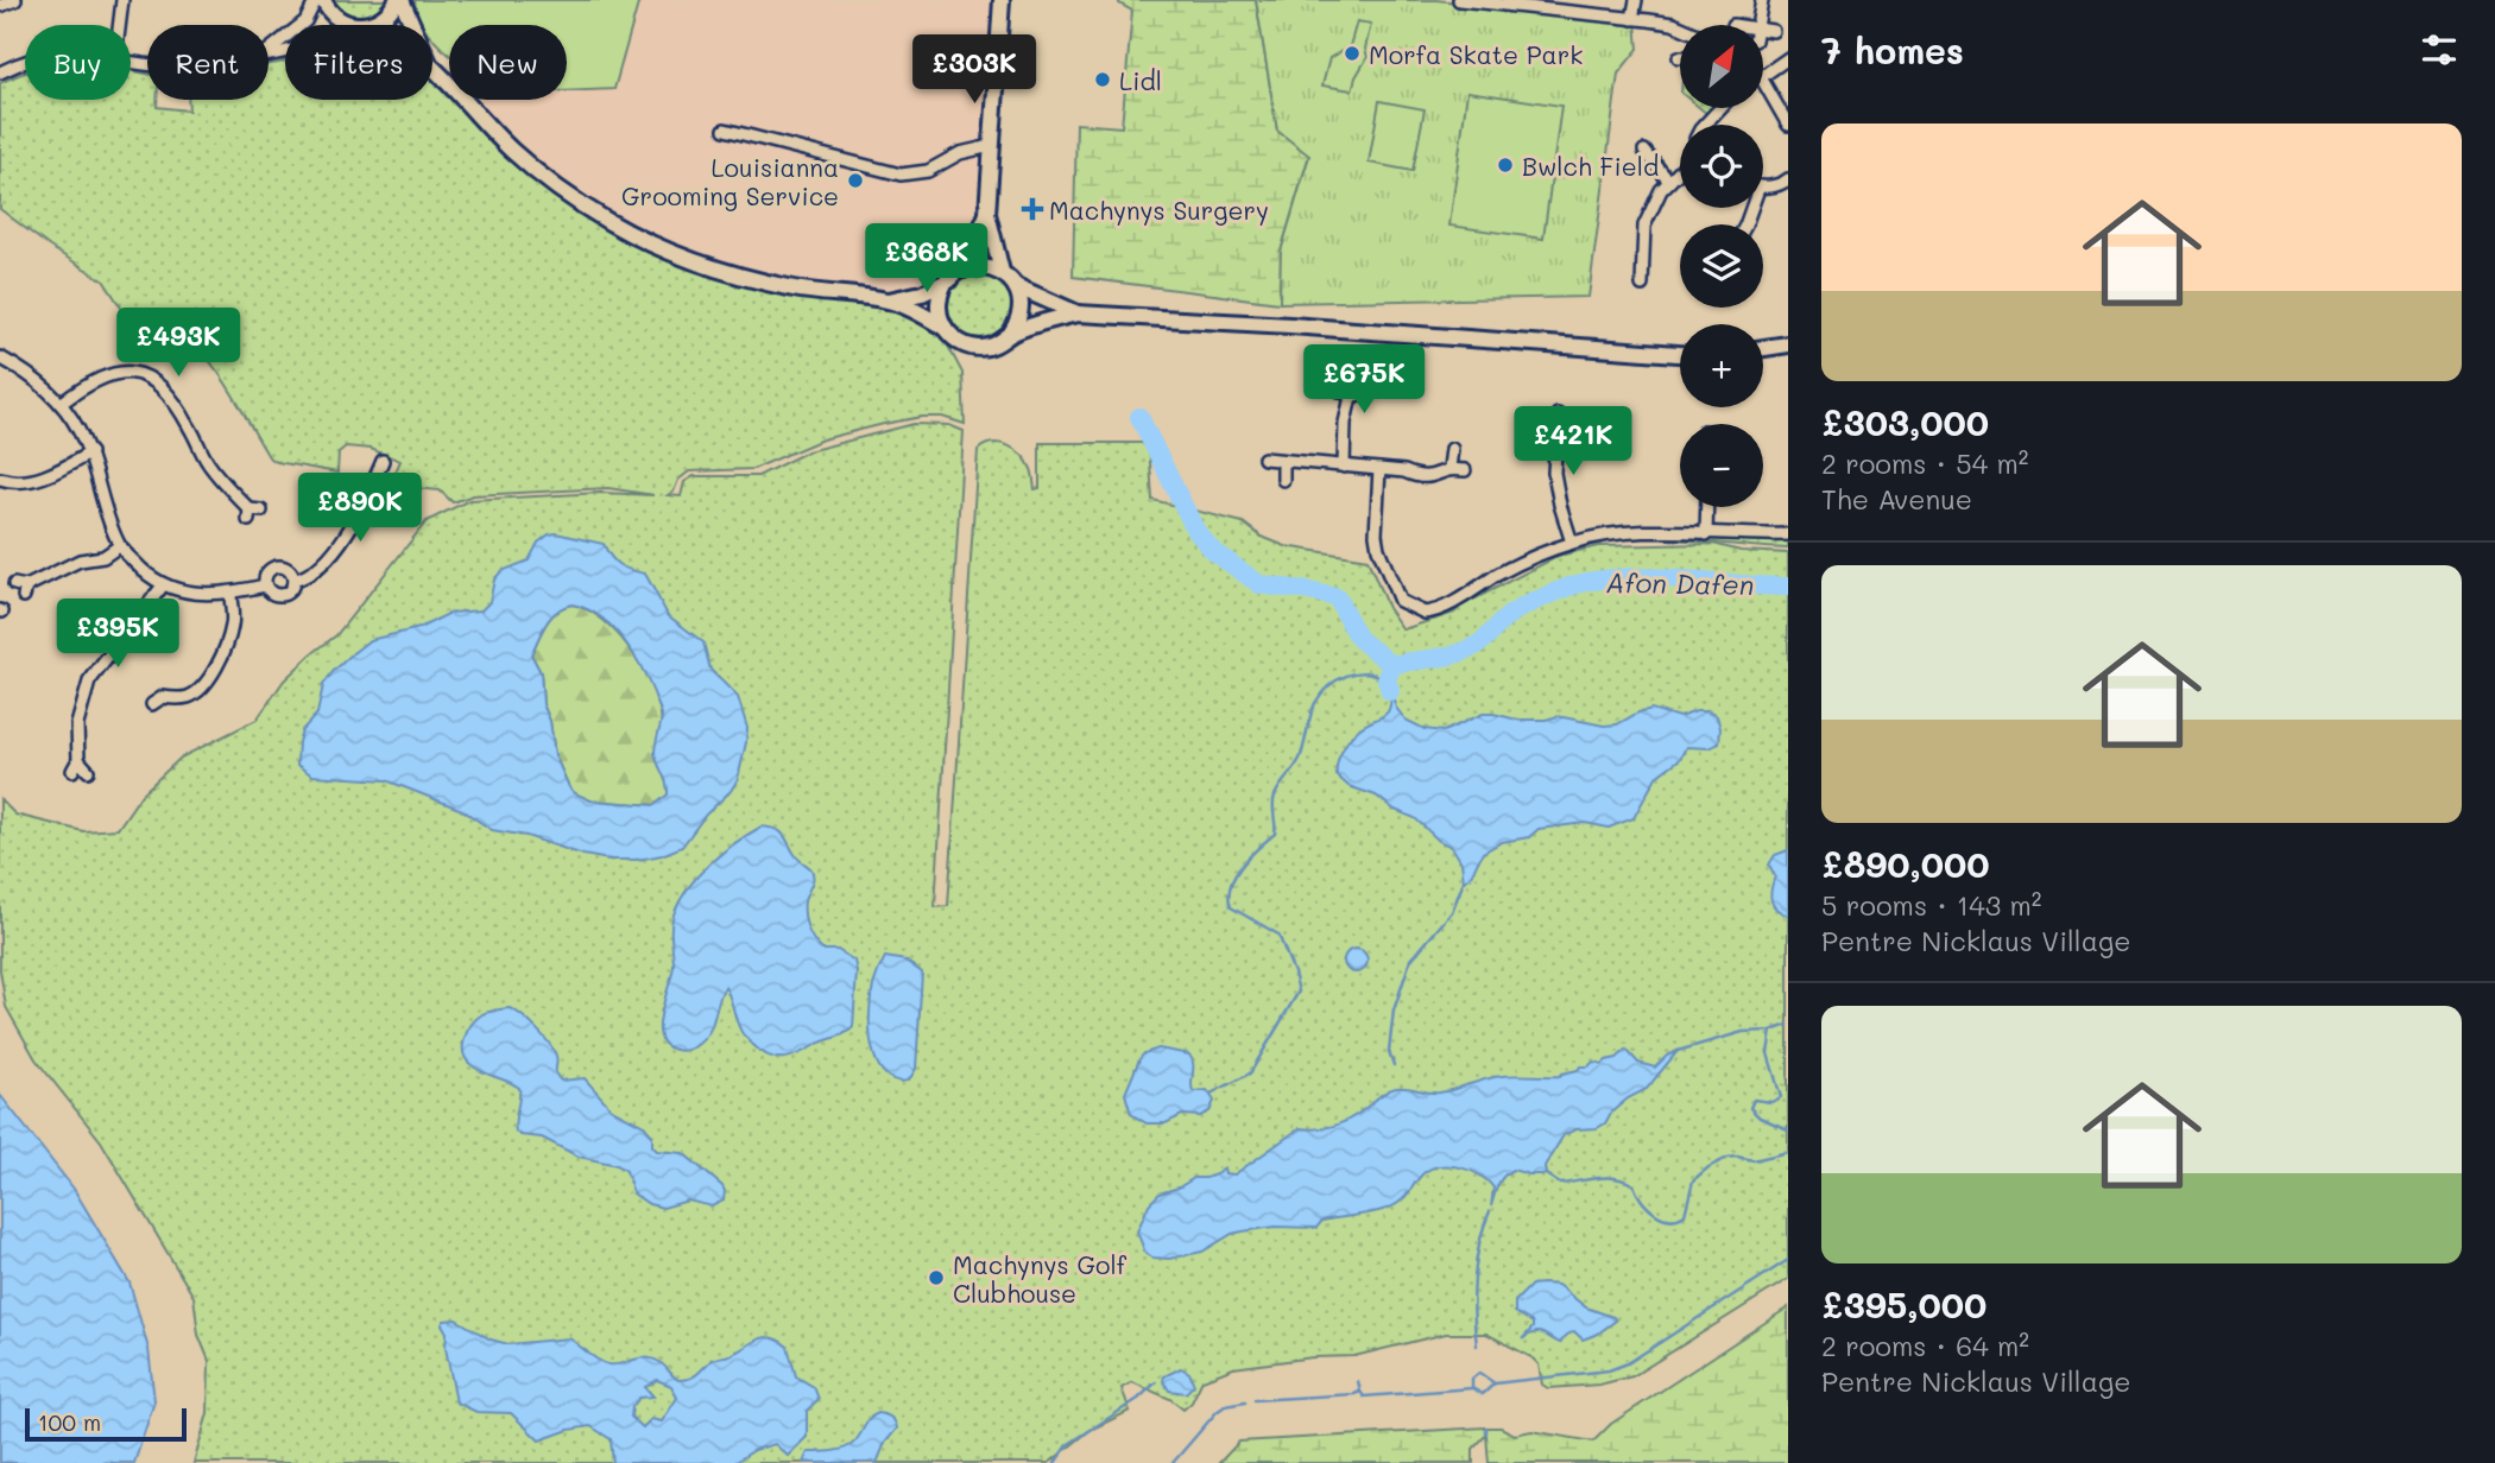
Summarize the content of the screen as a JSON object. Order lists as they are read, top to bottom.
{
  "water": ["Afon Dafen"],
  "places": {
    "other": [
      "Morfa Skate Park",
      "Lidl",
      "Bwlch Field",
      "Louisianna Grooming Service",
      "Machynys Golf Clubhouse"
    ],
    "health": ["Machynys Surgery"]
  },
  "scale_bar": "100 m",
  "north": "top right",
  "page": {
    "heading": "7 homes",
    "map_buttons": ["+", "−"],
    "chip": [
      "Buy",
      "Rent",
      "Filters",
      "New"
    ],
    "price": [
      "£303K",
      "£368K",
      "£493K",
      "£675K",
      "£421K",
      "£890K",
      "£395K"
    ],
    "list": [
      {
        "name": "£303,000",
        "note": "2 rooms · 54 m² · The Avenue"
      },
      {
        "name": "£890,000",
        "note": "5 rooms · 143 m² · Pentre Nicklaus Village"
      },
      {
        "name": "£395,000",
        "note": "2 rooms · 64 m² · Pentre Nicklaus Village"
      }
    ],
    "scale": "100 m"
  }
}
